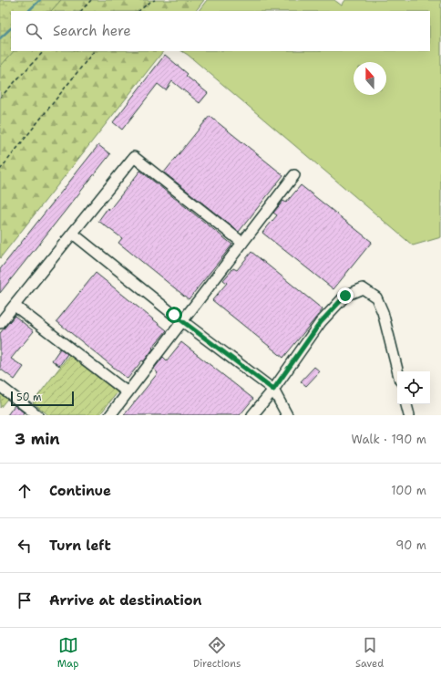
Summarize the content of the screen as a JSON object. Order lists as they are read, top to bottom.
{
  "scale_bar": "50 m",
  "north": "top",
  "page": {
    "search": "Search here",
    "scale": "50 m",
    "heading": ["3 min", "Walk · 190 m"],
    "list": [
      ["Continue", "100 m"],
      ["Turn left", "90 m"],
      "Arrive at destination"
    ],
    "nav": ["Map", "Directions", "Saved"]
  }
}
